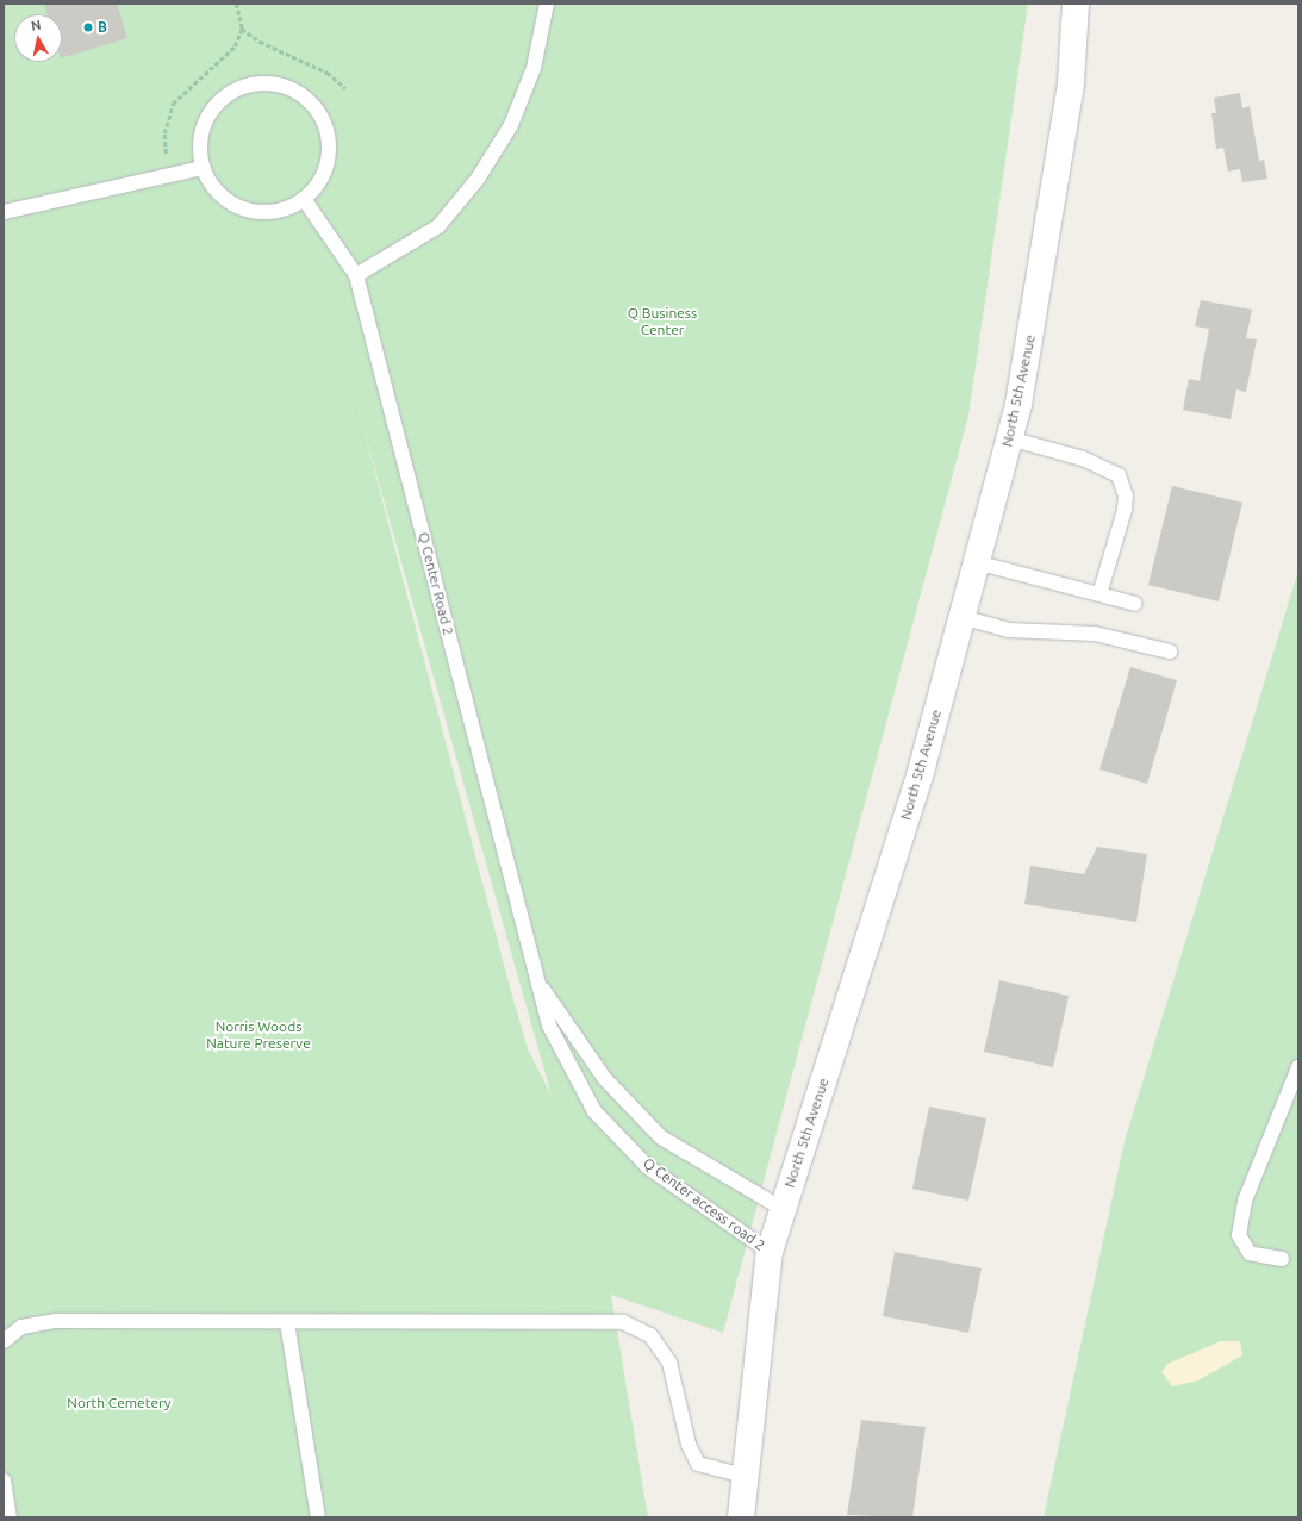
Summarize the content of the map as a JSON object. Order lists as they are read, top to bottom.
{
  "streets": {
    "main road": ["North 5th Avenue"],
    "lane": ["Q Center Road 2", "Q Center access road 2"]
  },
  "crossings": [
    ["North 5th Avenue", "Q Center access road 2"],
    ["Q Center Road 2", "Q Center access road 2"]
  ],
  "parks": ["Q Business Center", "Norris Woods Nature Preserve", "North Cemetery"],
  "places": ["B"],
  "north": "top"
}
